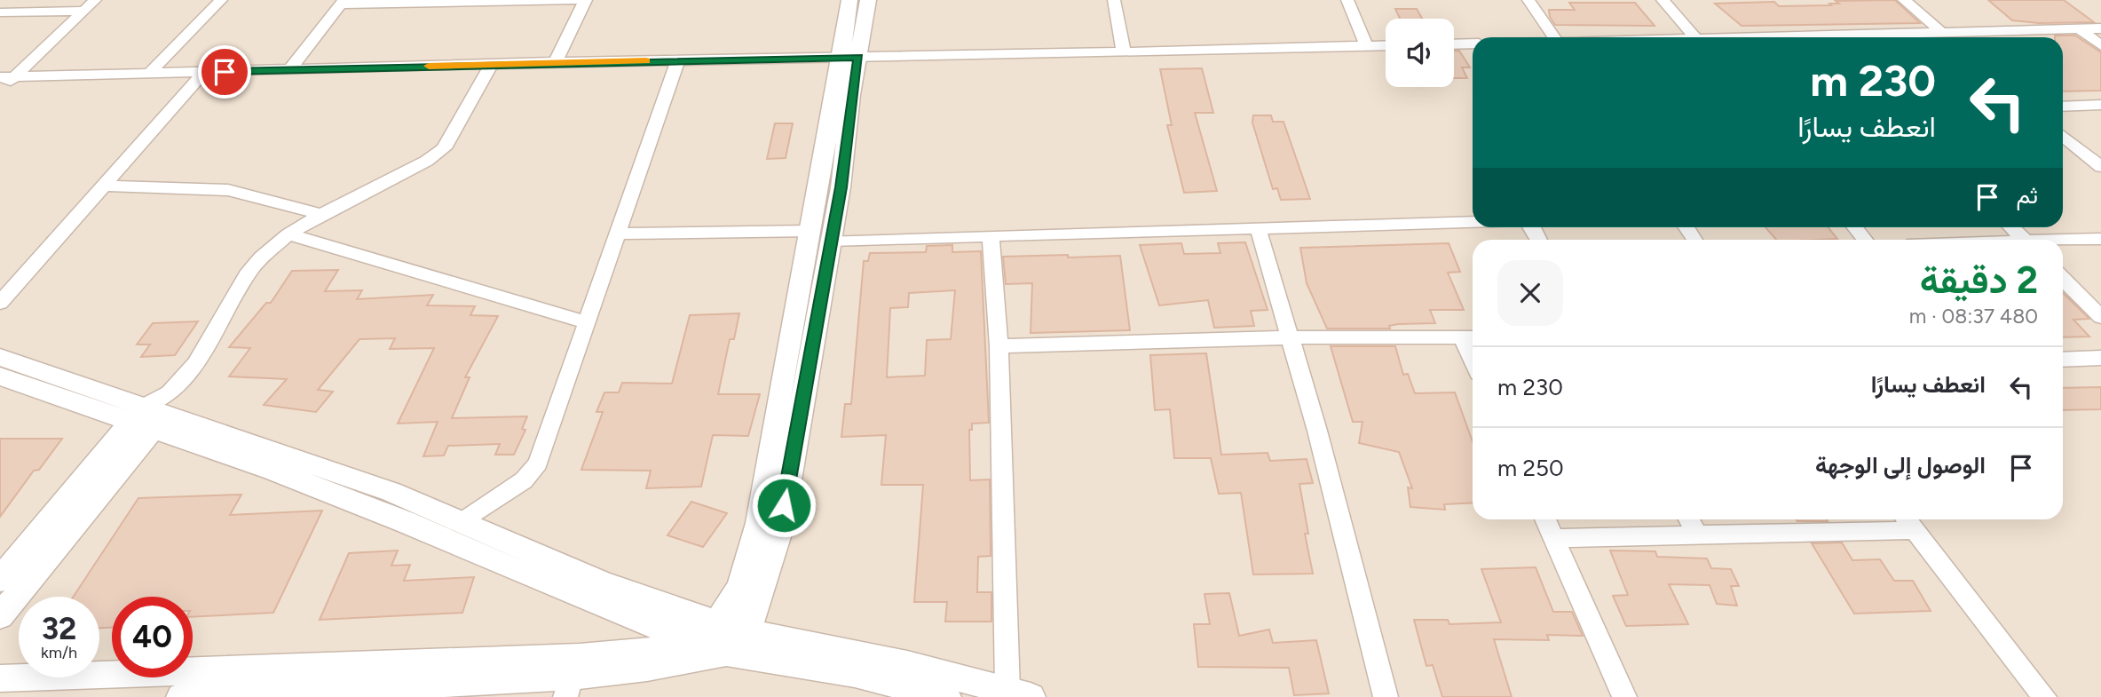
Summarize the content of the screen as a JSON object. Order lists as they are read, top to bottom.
{
  "page": {
    "turn": ["230 m", "انعطف يسارًا"],
    "then": "ثم",
    "heading": ["2 دقيقة", "480 m · 08:37"],
    "list": [
      {
        "name": "انعطف يسارًا",
        "value": "230 m"
      },
      {
        "name": "الوصول إلى الوجهة",
        "value": "250 m"
      }
    ],
    "speed": "32 km/h",
    "limit": "40"
  }
}
